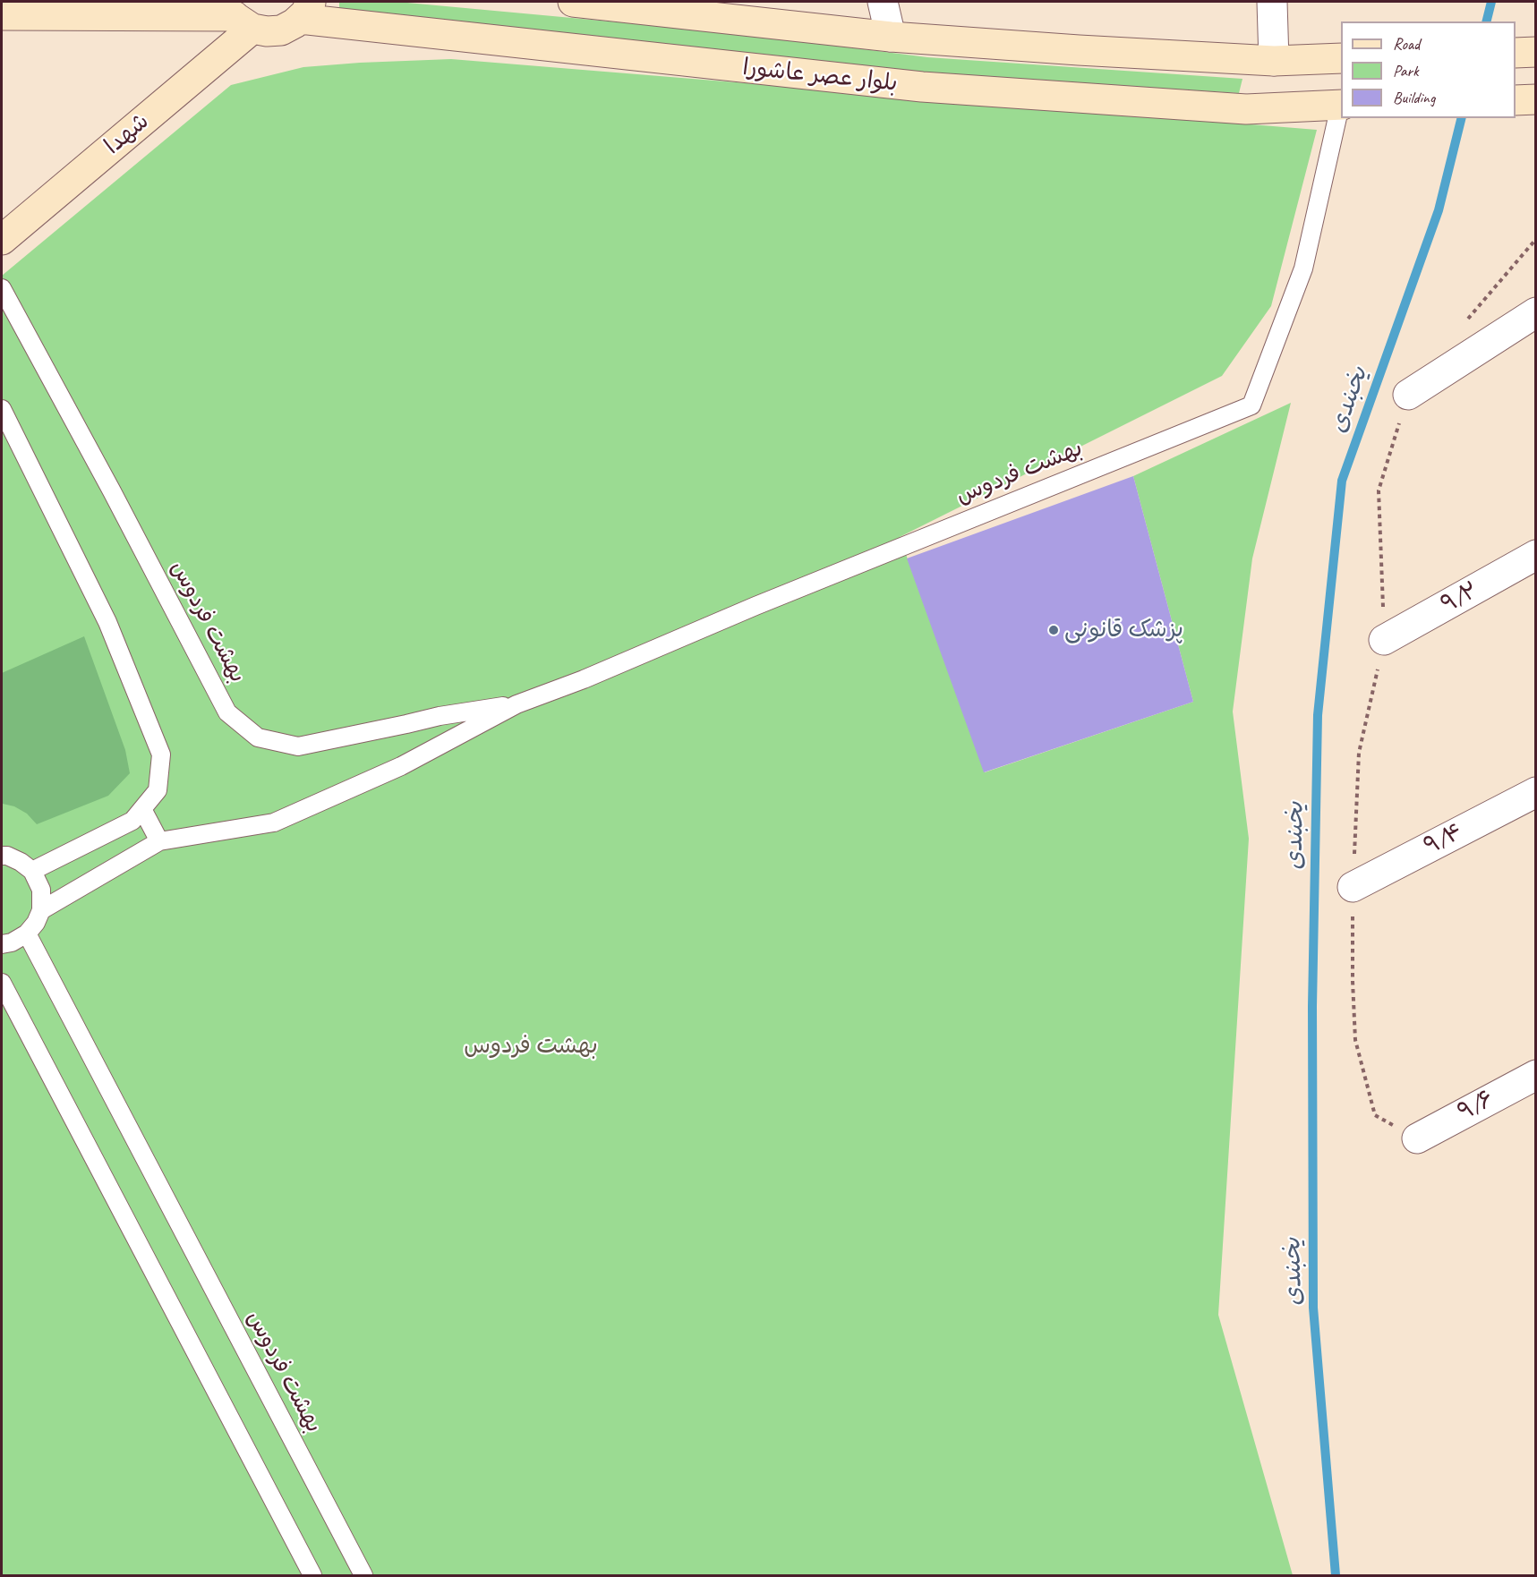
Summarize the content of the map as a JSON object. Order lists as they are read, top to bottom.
{
  "streets": {
    "main road": ["بلوار عصر عاشورا", "شهدا"],
    "street": ["۹/۲", "۹/۴", "۹/۶"],
    "lane": ["بهشت فردوس"]
  },
  "crossings": [
    ["بلوار عصر عاشورا", "بهشت فردوس"]
  ],
  "water": ["یخبندی"],
  "parks": ["بهشت فردوس"],
  "places": ["پزشک قانونی"],
  "legend": ["Road", "Park", "Building"]
}
